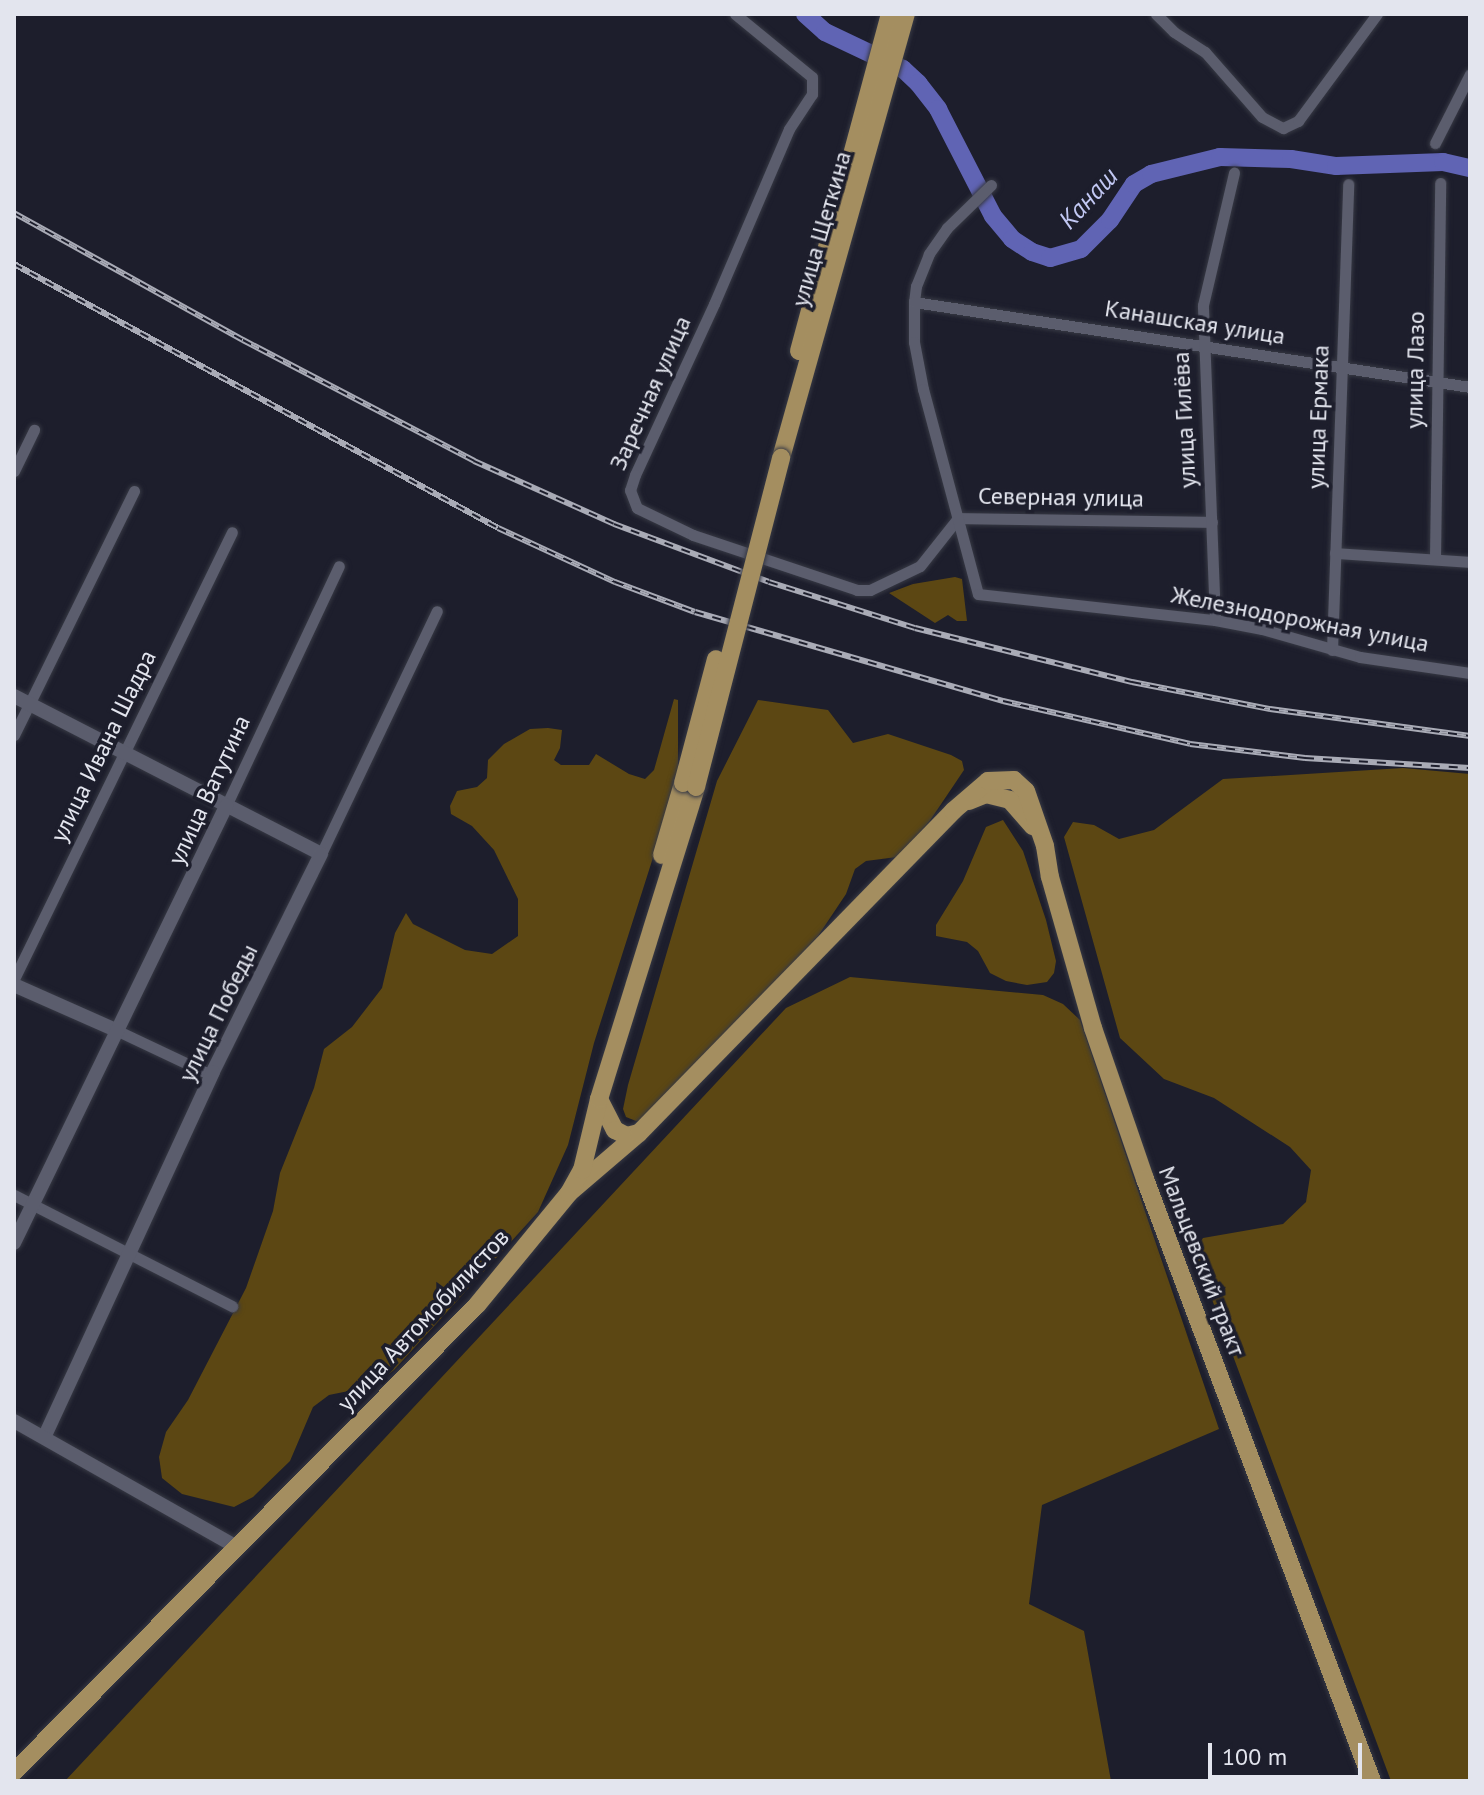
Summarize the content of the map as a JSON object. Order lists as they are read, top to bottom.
{
  "streets": {
    "main road": ["улица Щеткина", "Мальцевский тракт", "улица Автомобилистов"],
    "street": [
      "Канашская улица",
      "улица Лазо",
      "Заречная улица",
      "улица Ермака",
      "улица Гилёва",
      "Северная улица",
      "Железнодорожная улица",
      "улица Ивана Шадра",
      "улица Ватутина",
      "улица Победы"
    ]
  },
  "crossings": [
    ["улица Щеткина", "улица Автомобилистов"],
    ["Канашская улица", "улица Лазо"],
    ["Канашская улица", "улица Ермака"],
    ["Канашская улица", "улица Гилёва"],
    ["Заречная улица", "Северная улица"],
    ["Заречная улица", "Железнодорожная улица"],
    ["улица Ермака", "Железнодорожная улица"],
    ["улица Гилёва", "Северная улица"],
    ["улица Гилёва", "Железнодорожная улица"],
    ["Северная улица", "Железнодорожная улица"]
  ],
  "water": ["Канаш"],
  "scale_bar": "100 m"
}
